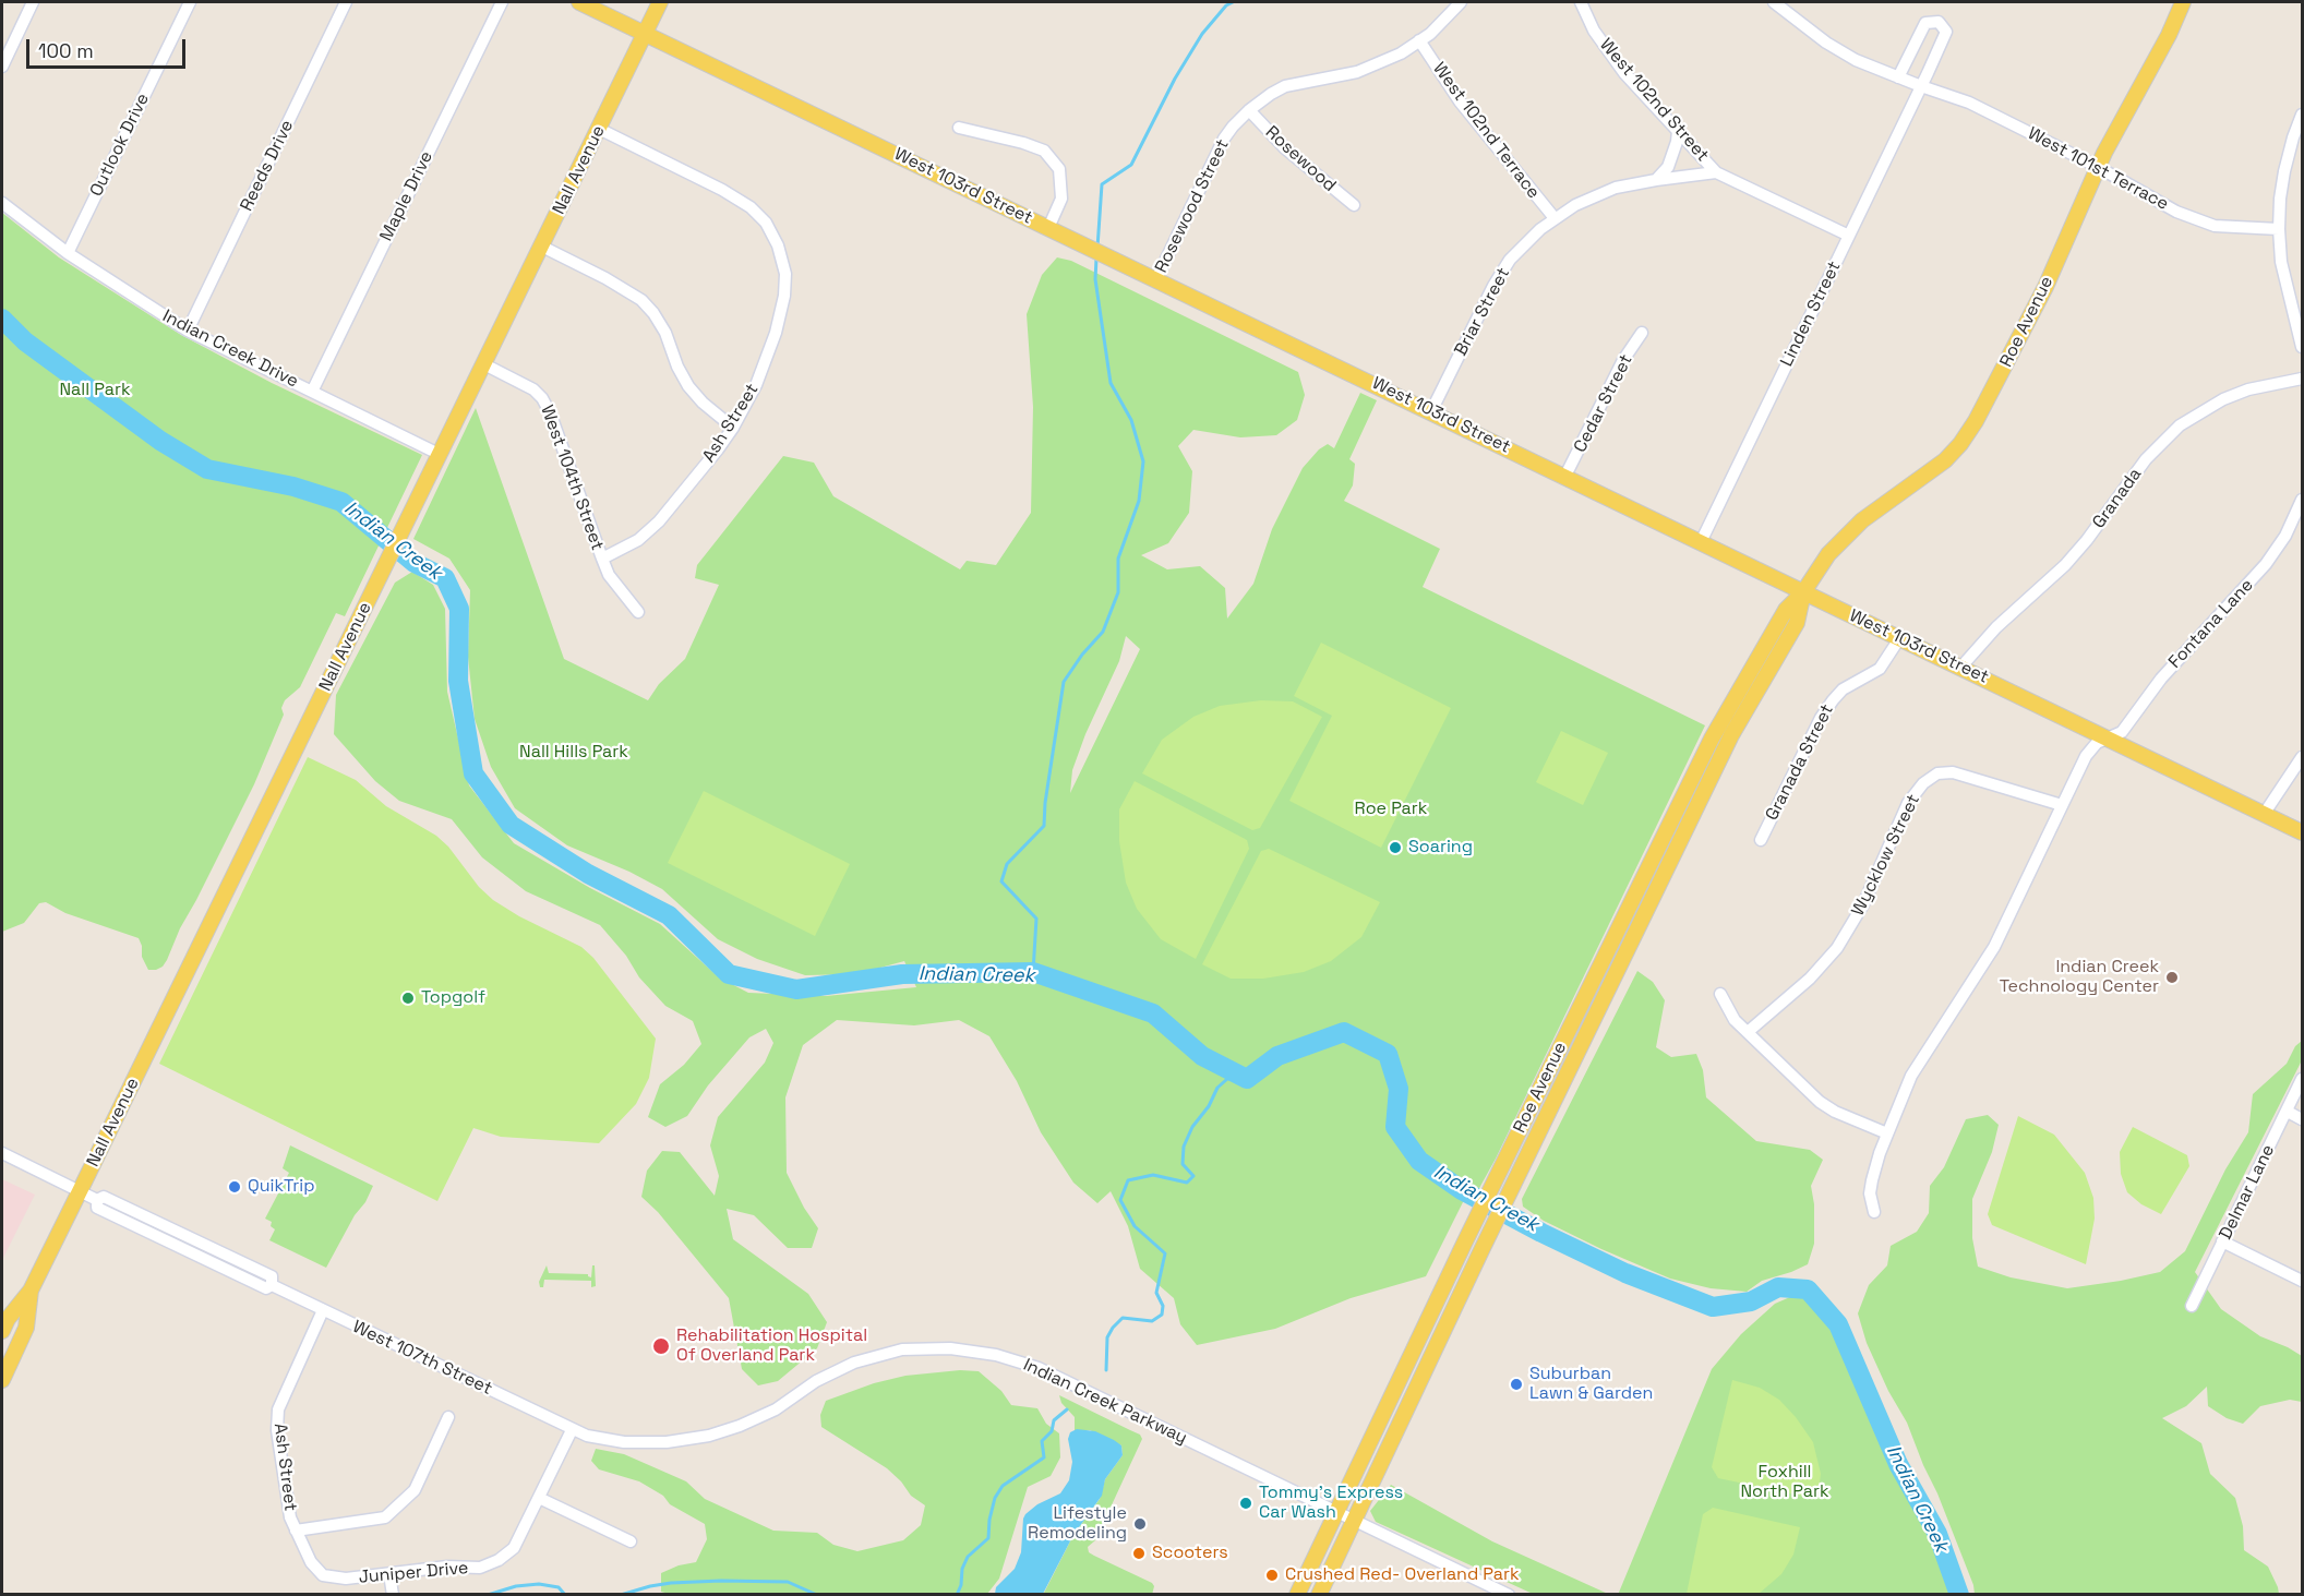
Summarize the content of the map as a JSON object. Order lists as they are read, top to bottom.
{
  "streets": {
    "main road": ["Nall Avenue", "West 103rd Street", "Roe Avenue"],
    "street": [
      "West 102nd Street",
      "West 102nd Terrace",
      "Outlook Drive",
      "Rosewood",
      "Reeds Drive",
      "West 101st Terrace",
      "Maple Drive",
      "Rosewood Street",
      "Briar Street",
      "Linden Street",
      "Indian Creek Drive",
      "Cedar Street",
      "Ash Street",
      "West 104th Street",
      "Granada",
      "Fontana Lane",
      "Granada Street",
      "Wycklow Street",
      "Delmar Lane",
      "West 107th Street",
      "Indian Creek Parkway",
      "Juniper Drive"
    ]
  },
  "crossings": [
    ["West 102nd Street", "Briar Street"],
    ["West 102nd Street", "Linden Street"],
    ["West 102nd Terrace", "Rosewood Street"],
    ["West 102nd Terrace", "Briar Street"],
    ["Outlook Drive", "Indian Creek Drive"],
    ["Rosewood", "Rosewood Street"],
    ["Reeds Drive", "Indian Creek Drive"],
    ["West 101st Terrace", "Linden Street"],
    ["West 101st Terrace", "Roe Avenue"],
    ["Nall Avenue", "West 103rd Street"],
    ["Nall Avenue", "Indian Creek Drive"],
    ["Nall Avenue", "Ash Street"],
    ["Nall Avenue", "West 104th Street"],
    ["Nall Avenue", "West 107th Street"],
    ["West 103rd Street", "Rosewood Street"],
    ["West 103rd Street", "Briar Street"],
    ["West 103rd Street", "Linden Street"],
    ["West 103rd Street", "Roe Avenue"],
    ["West 103rd Street", "Cedar Street"],
    ["West 103rd Street", "Granada"],
    ["West 103rd Street", "Fontana Lane"],
    ["West 103rd Street", "Granada Street"],
    ["Maple Drive", "Indian Creek Drive"],
    ["Roe Avenue", "Indian Creek Parkway"],
    ["Ash Street", "West 104th Street"],
    ["Ash Street", "West 107th Street"],
    ["Ash Street", "Juniper Drive"],
    ["West 107th Street", "Indian Creek Parkway"],
    ["West 107th Street", "Juniper Drive"],
    ["Indian Creek Parkway", "Juniper Drive"]
  ],
  "water": ["Indian Creek"],
  "parks": [
    "Nall Park",
    "Nall Hills Park",
    "Roe Park",
    "Foxhill North Park"
  ],
  "places": [
    "Soaring",
    "Indian Creek Technology Center",
    "Topgolf",
    "QuikTrip",
    "Rehabilitation Hospital Of Overland Park",
    "Suburban Lawn & Garden",
    "Tommy's Express Car Wash",
    "Lifestyle Remodeling",
    "Scooters",
    "Crushed Red- Overland Park"
  ],
  "scale_bar": "100 m"
}
